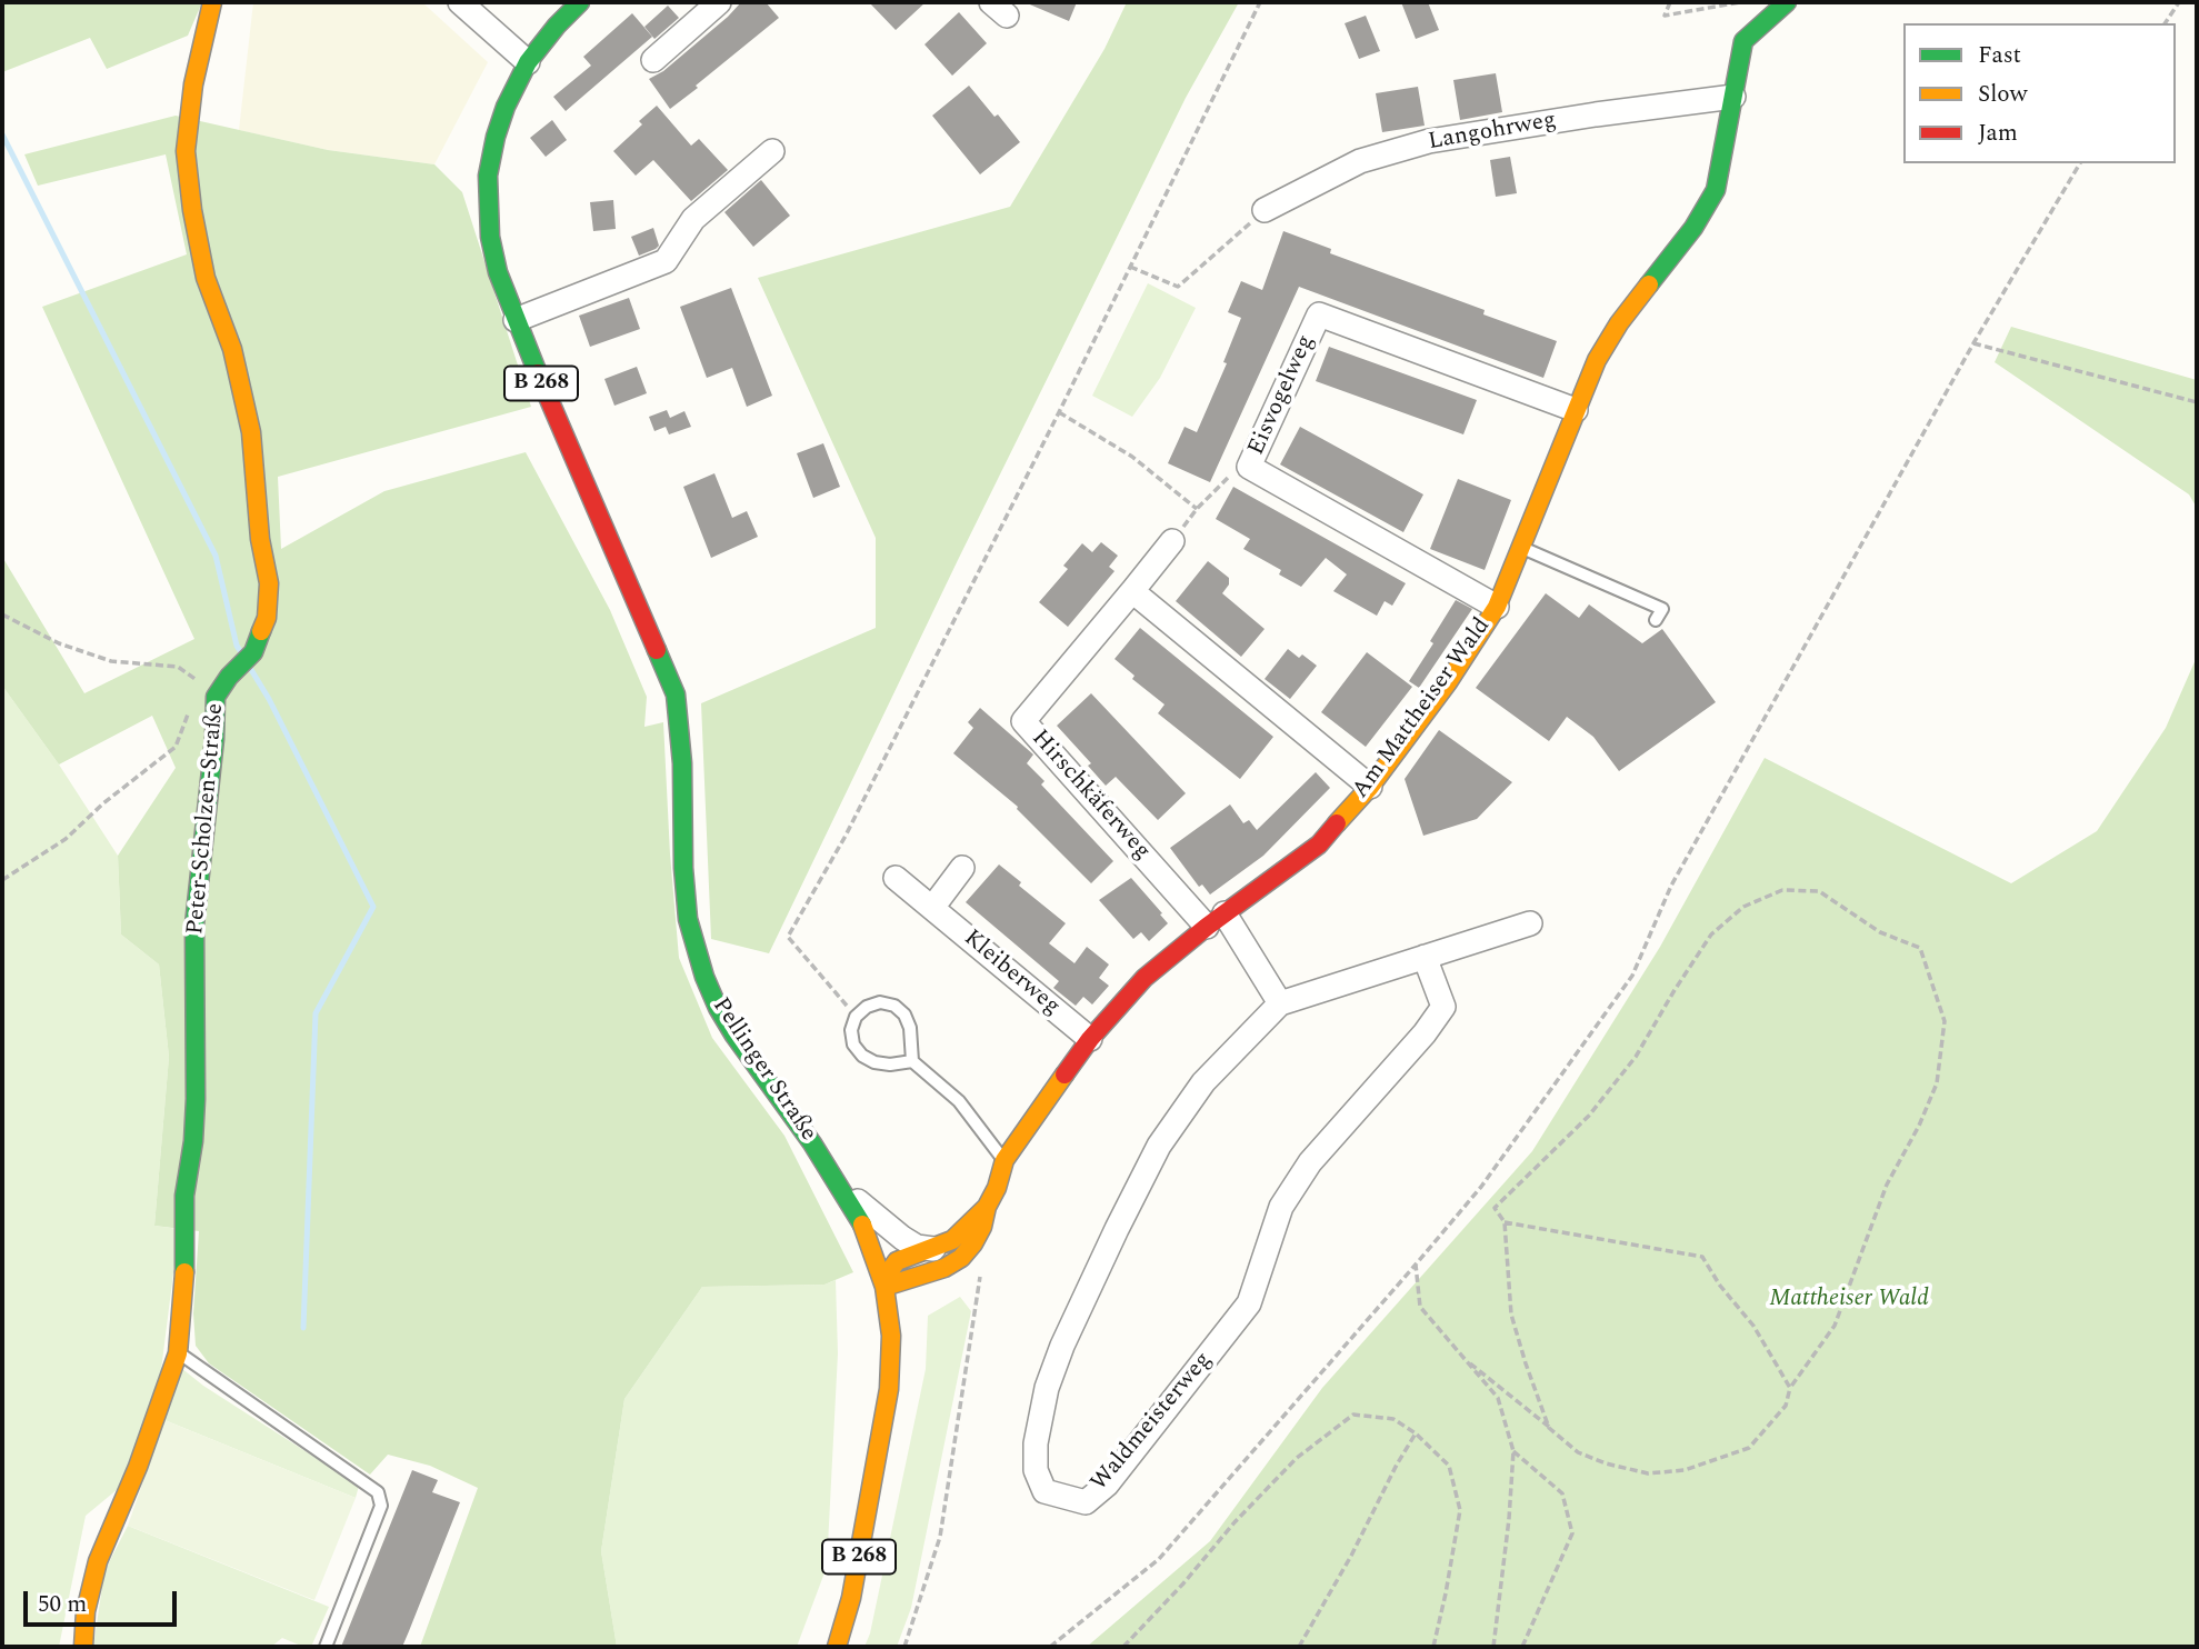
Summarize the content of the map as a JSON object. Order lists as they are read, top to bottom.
{
  "streets": {
    "street": [
      "Langohrweg",
      "B 268",
      "Eisvogelweg",
      "Am Mattheiser Wald",
      "Hirschkäferweg",
      "Peter-Scholzen-Straße",
      "Kleiberweg",
      "Pellinger Straße",
      "Waldmeisterweg"
    ]
  },
  "crossings": [
    ["Langohrweg", "Am Mattheiser Wald"],
    ["Eisvogelweg", "Am Mattheiser Wald"],
    ["Am Mattheiser Wald", "Hirschkäferweg"],
    ["Am Mattheiser Wald", "Kleiberweg"],
    ["Am Mattheiser Wald", "Pellinger Straße"]
  ],
  "parks": ["Mattheiser Wald"],
  "legend": ["Fast", "Slow", "Jam"],
  "scale_bar": "50 m"
}
